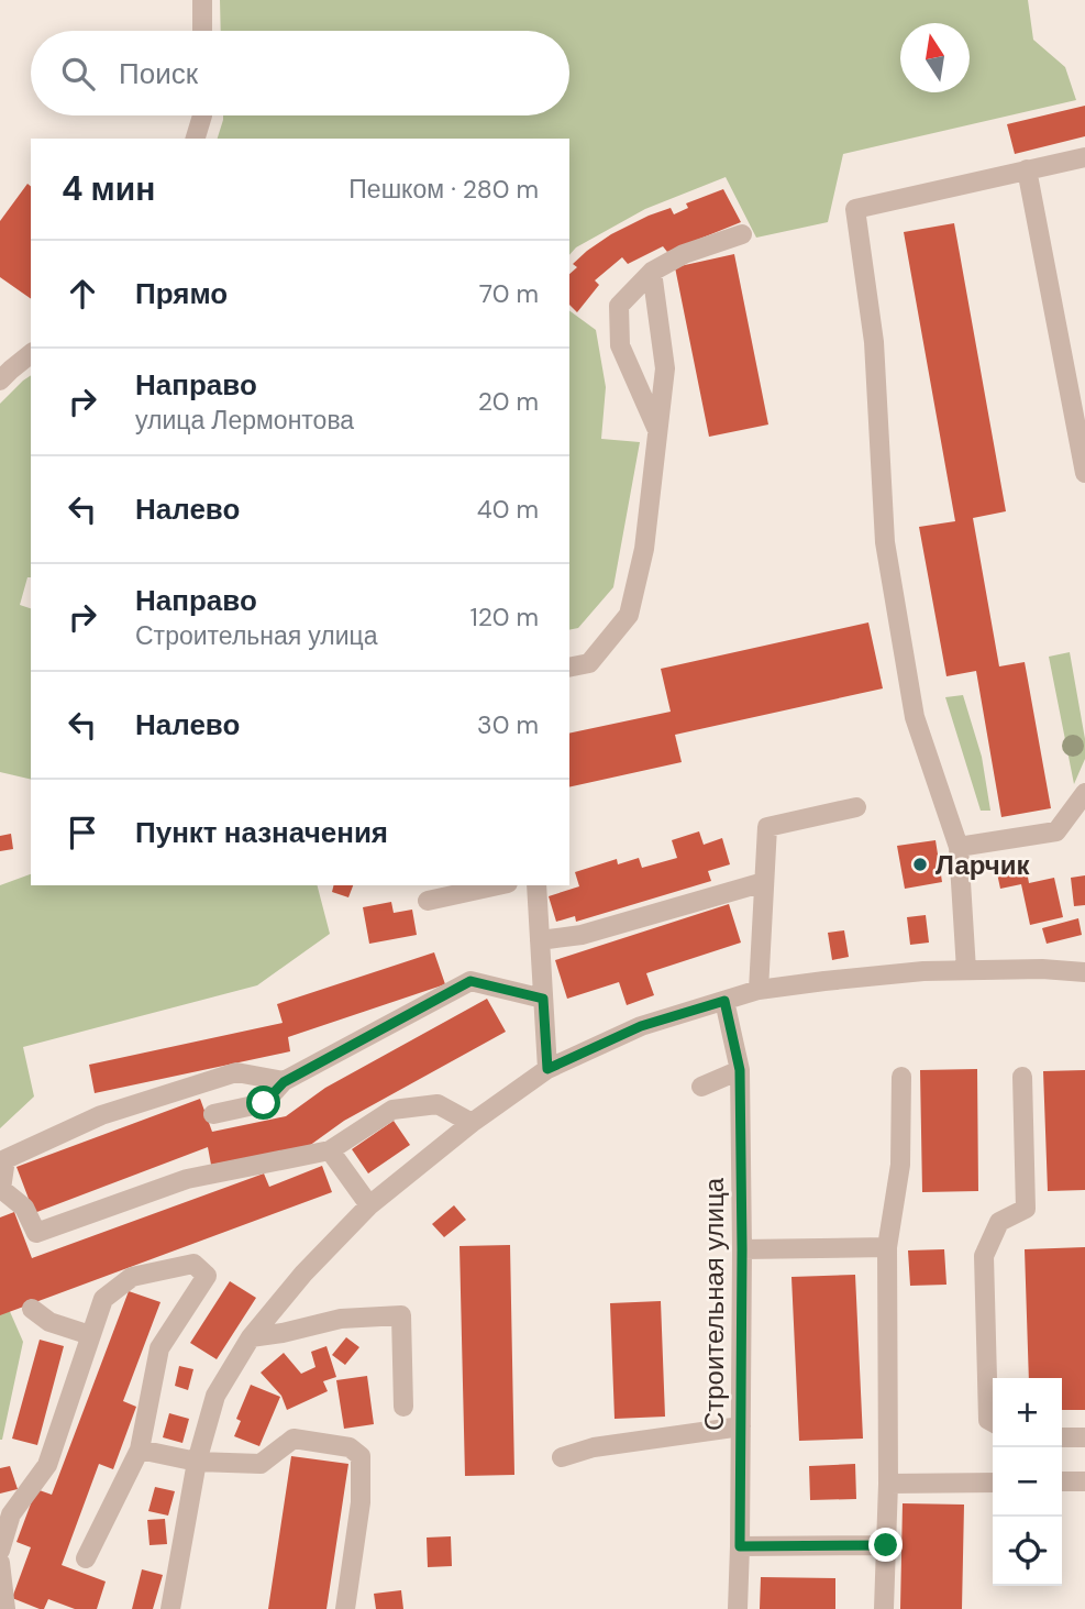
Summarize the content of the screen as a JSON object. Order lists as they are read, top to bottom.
{
  "streets": {
    "street": ["Строительная улица"]
  },
  "places": ["Ларчик"],
  "north": "top",
  "page": {
    "search": "Поиск",
    "heading": ["4 мин", "Пешком · 280 m"],
    "list": [
      ["Прямо", "70 m"],
      ["Направо", "улица Лермонтова", "20 m"],
      ["Налево", "40 m"],
      ["Направо", "Строительная улица", "120 m"],
      ["Налево", "30 m"],
      "Пункт назначения"
    ],
    "map_buttons": ["+", "−"]
  }
}
